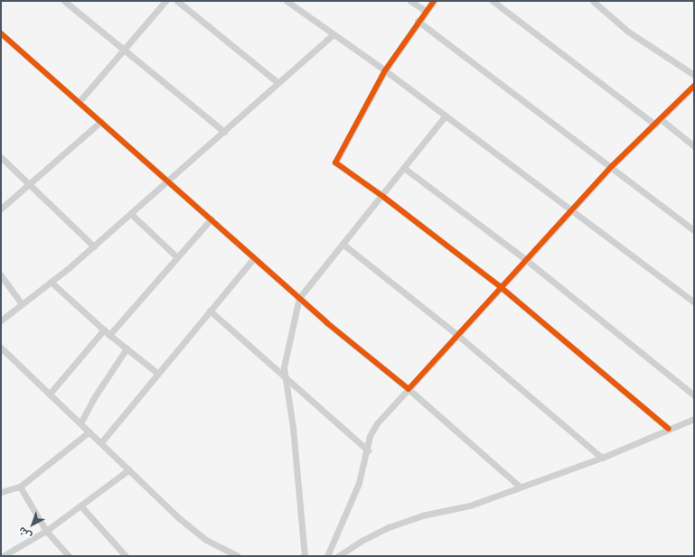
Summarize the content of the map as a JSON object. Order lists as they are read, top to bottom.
{
  "north": "bottom left"
}
